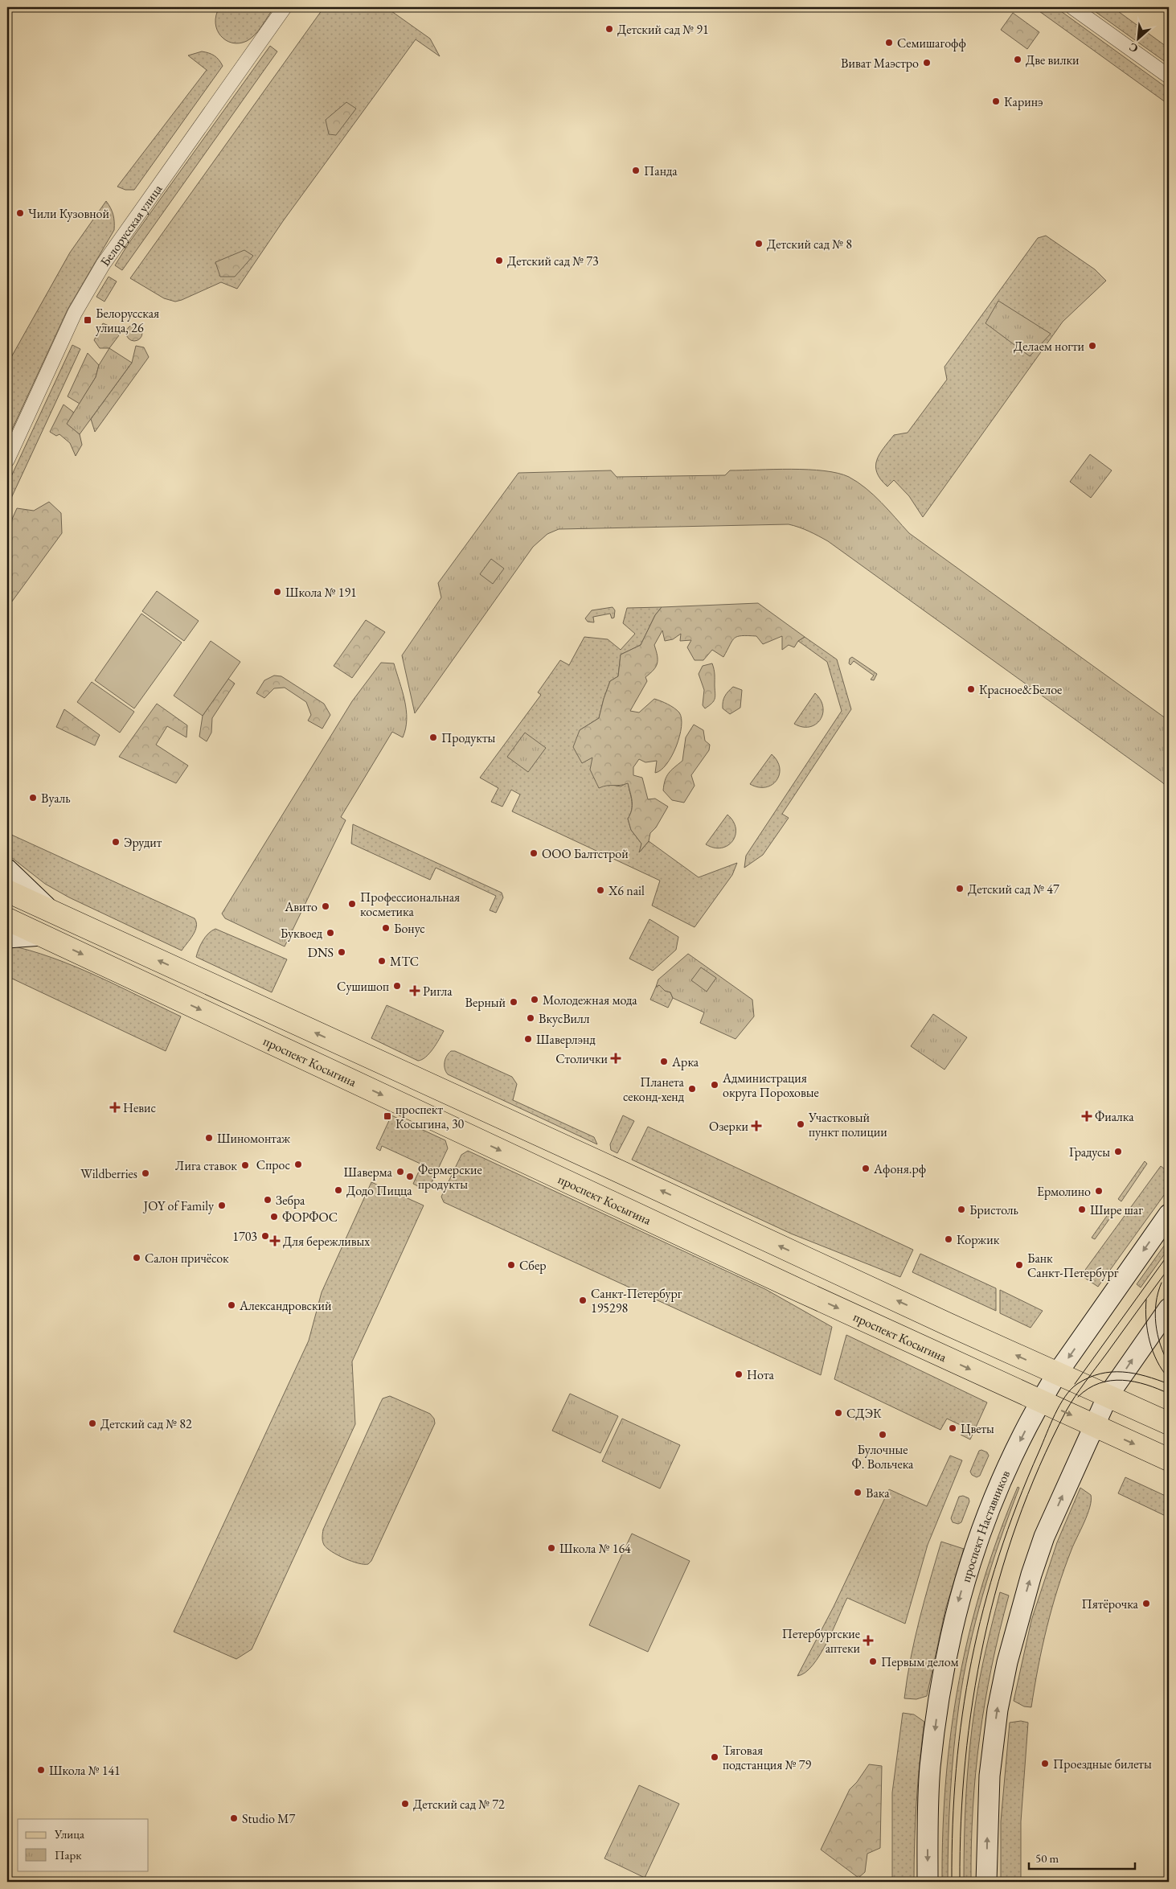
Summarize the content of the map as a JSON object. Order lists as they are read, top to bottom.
{
  "streets": {
    "main road": ["проспект Косыгина", "проспект Наставников"],
    "street": ["Белорусская улица"]
  },
  "crossings": [
    ["проспект Косыгина", "проспект Наставников"]
  ],
  "places": {
    "other": [
      "Детский сад № 91",
      "Семишагофф",
      "Две вилки",
      "Виват Маэстро",
      "Каринэ",
      "Панда",
      "Чили Кузовной",
      "Детский сад № 8",
      "Детский сад № 73",
      "Делаем ногти",
      "Школа № 191",
      "Красное&Белое",
      "Продукты",
      "Вуаль",
      "Эрудит",
      "ООО Балтстрой",
      "Детский сад № 47",
      "X6 nail",
      "Профессиональная косметика",
      "Авито",
      "Бонус",
      "Буквоед",
      "DNS",
      "МТС",
      "Сушишоп",
      "Молодежная мода",
      "Верный",
      "ВкусВилл",
      "Шаверлэнд",
      "Арка",
      "Администрация округа Пороховые",
      "Планета секонд-хенд",
      "Участковый пункт полиции",
      "Шиномонтаж",
      "Градусы",
      "Спрос",
      "Лига ставок",
      "Афоня.рф",
      "Шаверма",
      "Wildberries",
      "Фермерские продукты",
      "Додо Пицца",
      "Ермолино",
      "Зебра",
      "JOY of Family",
      "Бристоль",
      "Шире шаг",
      "ФОРФОС",
      "1703",
      "Коржик",
      "Салон причёсок",
      "Сбер",
      "Банк Санкт-Петербург",
      "Санкт-Петербург 195298",
      "Александровский",
      "Нота",
      "СДЭК",
      "Детский сад № 82",
      "Цветы",
      "Булочные Ф. Вольчека",
      "Вака",
      "Школа № 164",
      "Пятёрочка",
      "Первым делом",
      "Тяговая подстанция № 79",
      "Проездные билеты",
      "Школа № 141",
      "Детский сад № 72",
      "Studio M7"
    ],
    "transit": ["Белорусская улица, 26", "проспект Косыгина, 30"],
    "health": [
      "Ригла",
      "Столички",
      "Невис",
      "Фиалка",
      "Озерки",
      "Для бережливых",
      "Петербургские аптеки"
    ]
  },
  "legend": ["Улица", "Парк"],
  "scale_bar": "50 m",
  "north": "bottom left"
}
